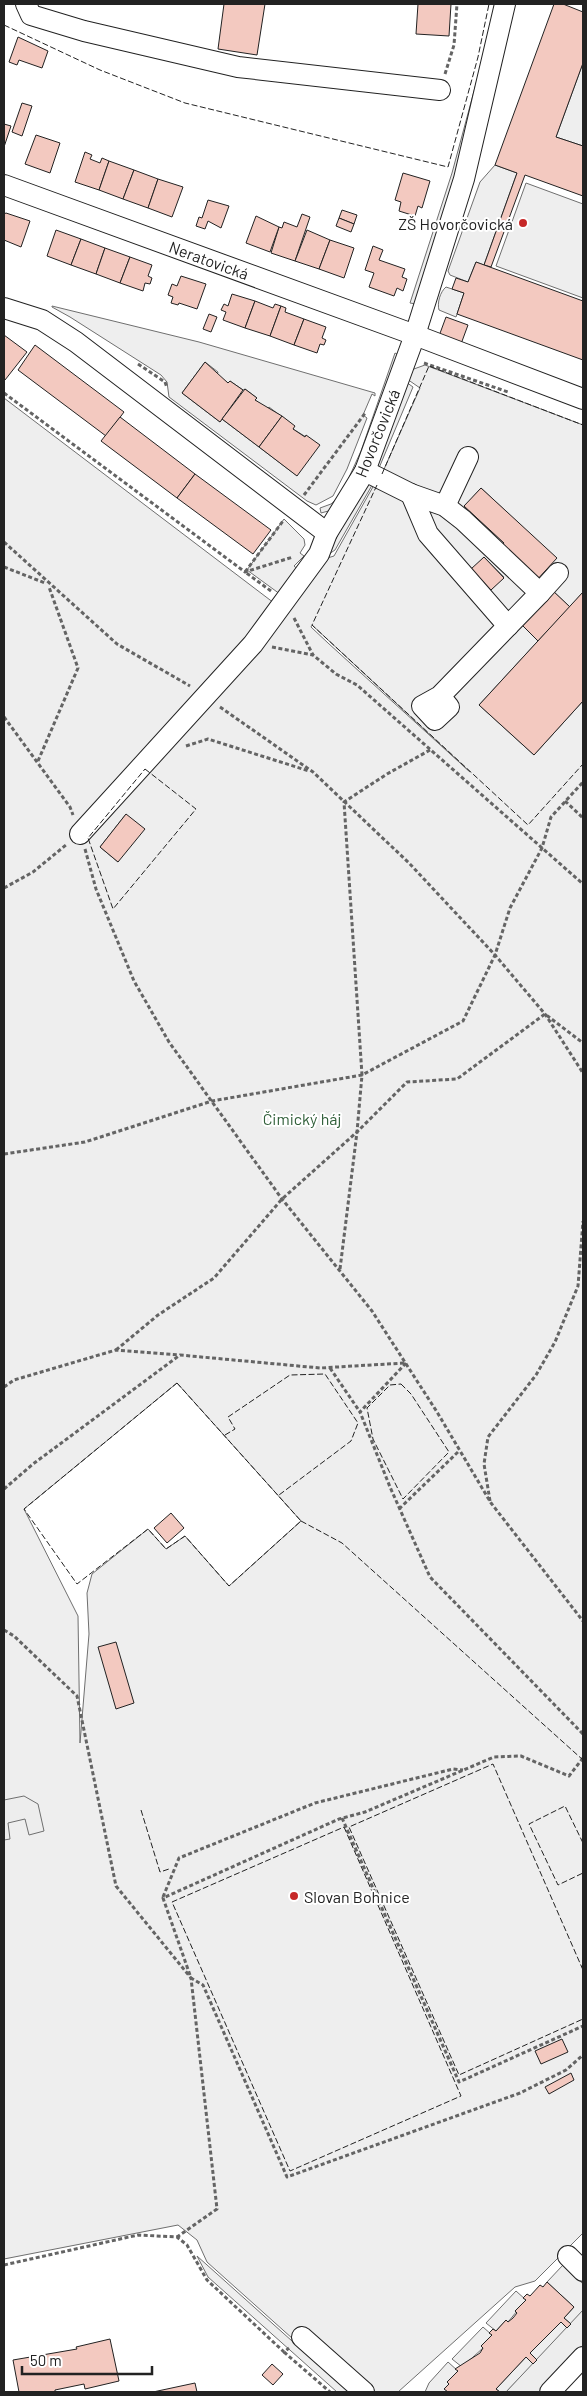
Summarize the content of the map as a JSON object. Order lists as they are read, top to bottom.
{
  "streets": {
    "street": ["Neratovická", "Hovorčovická"]
  },
  "crossings": [
    ["Neratovická", "Hovorčovická"]
  ],
  "parks": ["Čimický háj"],
  "places": ["ZŠ Hovorčovická", "Slovan Bohnice"],
  "scale_bar": "50 m"
}
